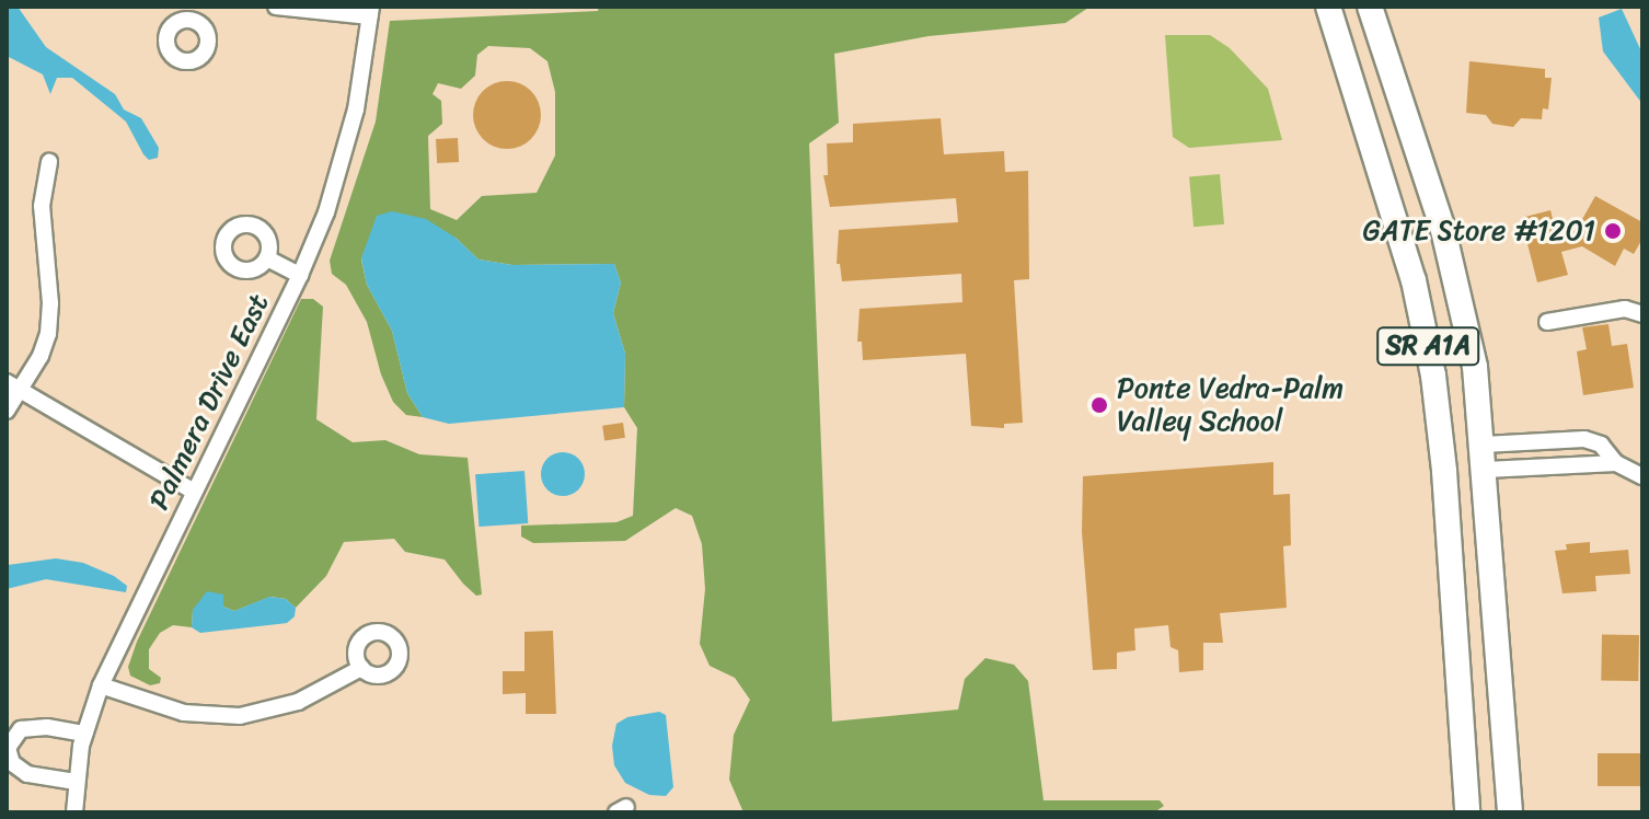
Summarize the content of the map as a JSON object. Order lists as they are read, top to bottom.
{
  "streets": {
    "main road": ["SR A1A"],
    "street": ["Palmera Drive East"]
  },
  "places": ["GATE Store #1201", "Ponte Vedra-Palm Valley School"]
}
